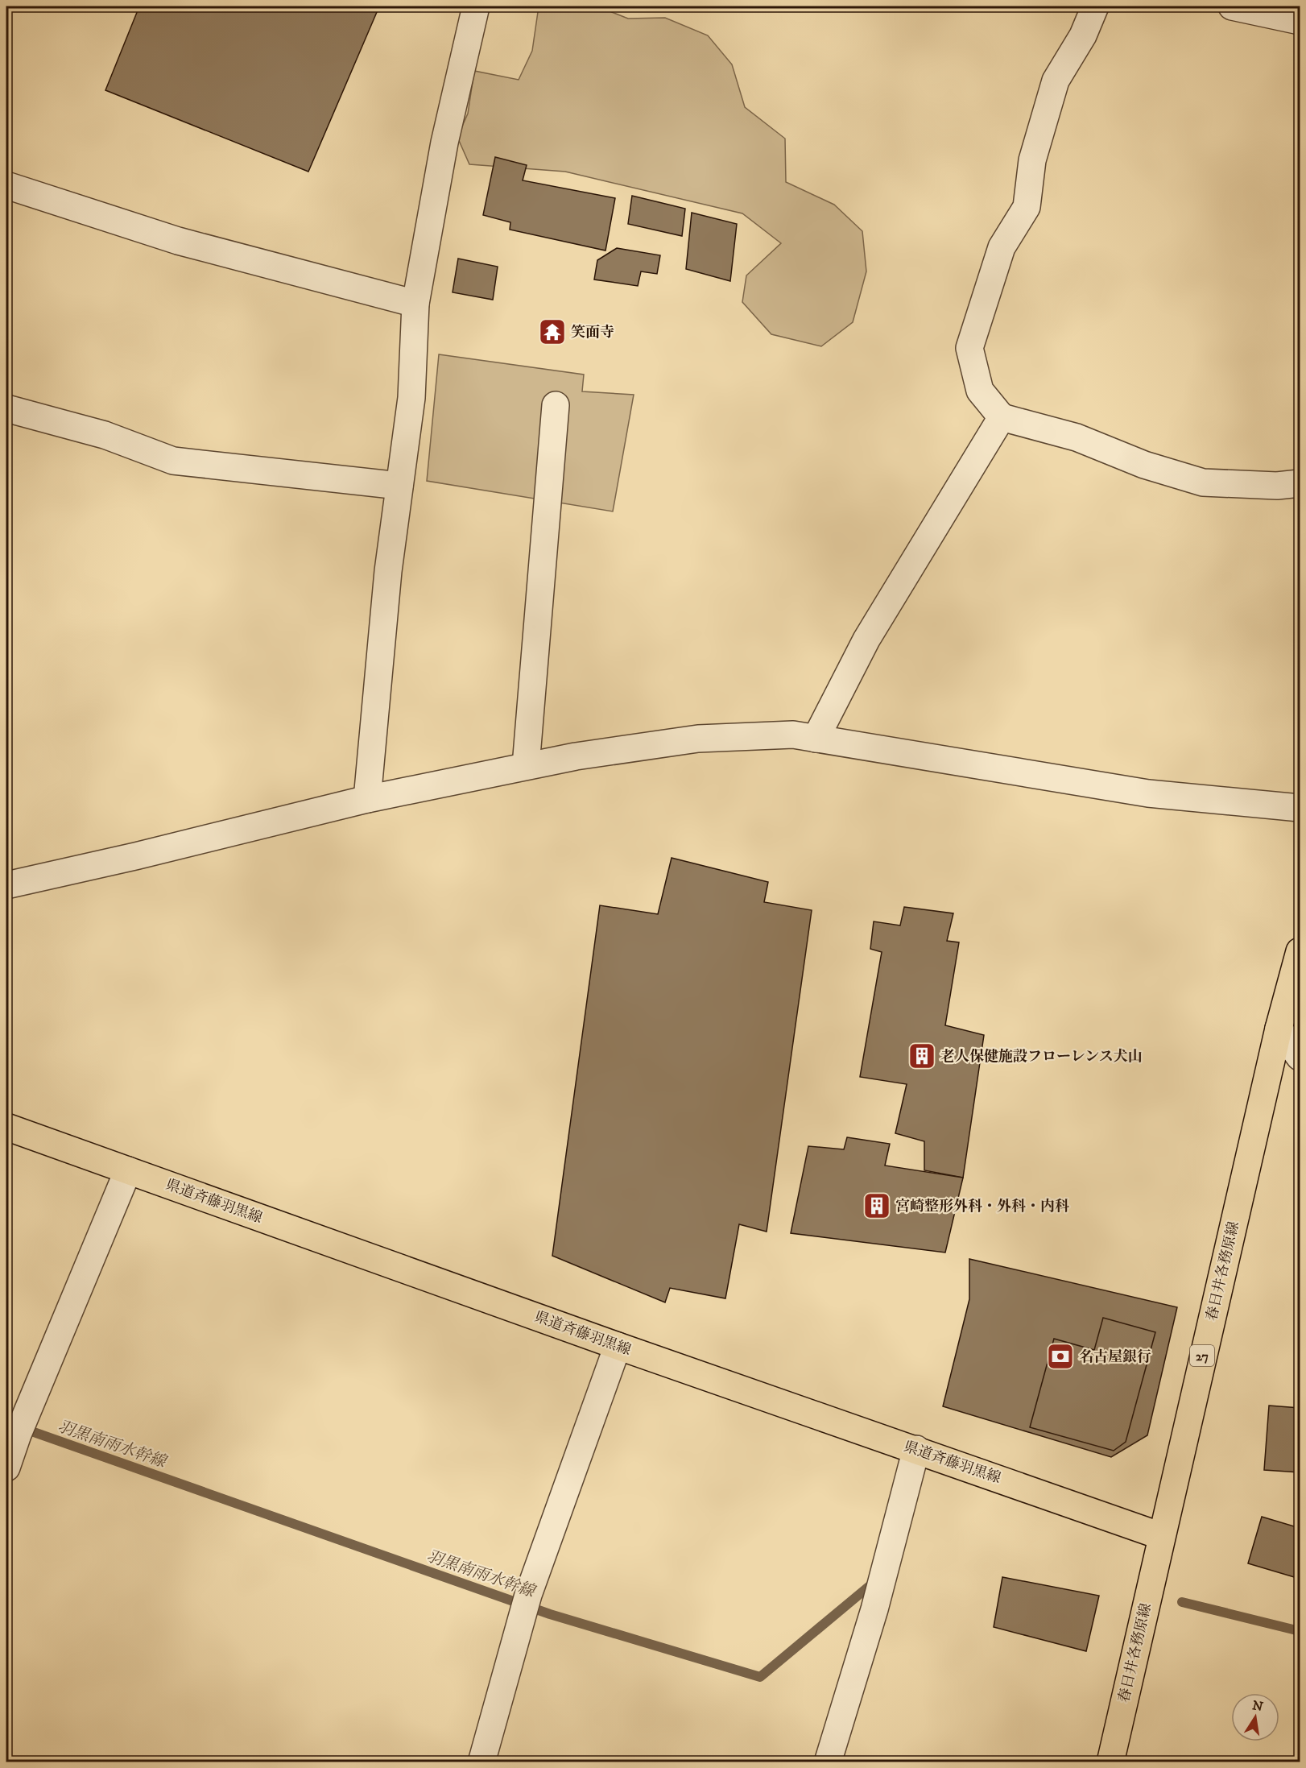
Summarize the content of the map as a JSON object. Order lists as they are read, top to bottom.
{
  "streets": {
    "main road": ["県道斉藤羽黒線", "春日井各務原線", "27"]
  },
  "crossings": [
    ["県道斉藤羽黒線", "春日井各務原線"]
  ],
  "water": ["羽黒南雨水幹線"],
  "places": {
    "temple": ["笑面寺"],
    "building": ["老人保健施設フローレンス犬山", "宮崎整形外科・外科・内科"],
    "bank": ["名古屋銀行"]
  },
  "north": "top"
}
